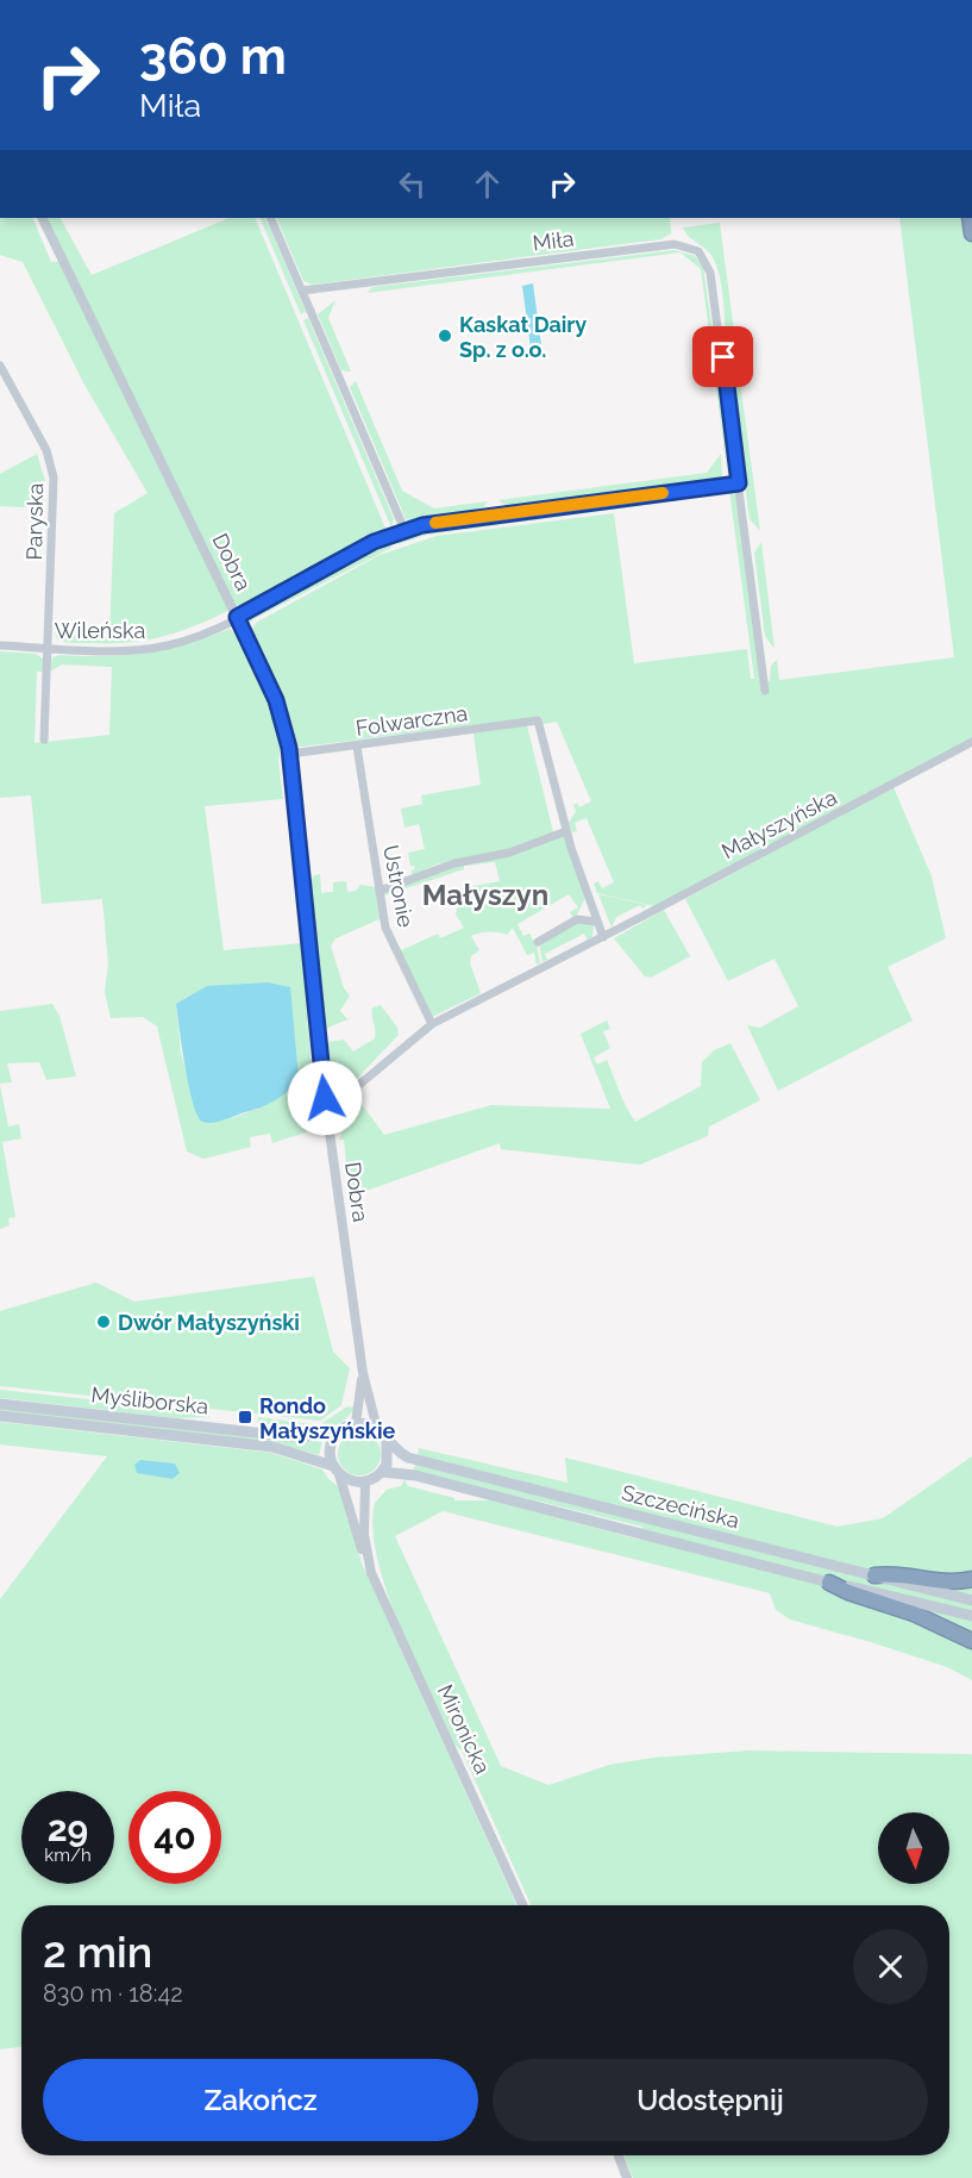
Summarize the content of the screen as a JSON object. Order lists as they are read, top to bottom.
{
  "streets": {
    "main road": ["Myśliborska", "Szczecińska"],
    "street": [
      "Miła",
      "Paryska",
      "Dobra",
      "Wileńska",
      "Folwarczna",
      "Małyszyńska",
      "Ustronie",
      "Mironicka"
    ]
  },
  "crossings": [
    ["Paryska", "Wileńska"],
    ["Dobra", "Wileńska"],
    ["Dobra", "Folwarczna"],
    ["Dobra", "Małyszyńska"],
    ["Dobra", "Myśliborska"],
    ["Dobra", "Szczecińska"],
    ["Dobra", "Mironicka"],
    ["Folwarczna", "Ustronie"],
    ["Małyszyńska", "Ustronie"],
    ["Myśliborska", "Szczecińska"],
    ["Myśliborska", "Mironicka"],
    ["Szczecińska", "Mironicka"]
  ],
  "districts": ["Małyszyn"],
  "places": {
    "other": ["Kaskat Dairy Sp. z o.o.", "Dwór Małyszyński"],
    "transit": ["Rondo Małyszyńskie"]
  },
  "north": "bottom",
  "page": {
    "turn": ["360 m", "Miła"],
    "speed": "29 km/h",
    "limit": "40",
    "heading": ["2 min", "830 m · 18:42"],
    "buttons": ["Zakończ", "Udostępnij"]
  }
}
